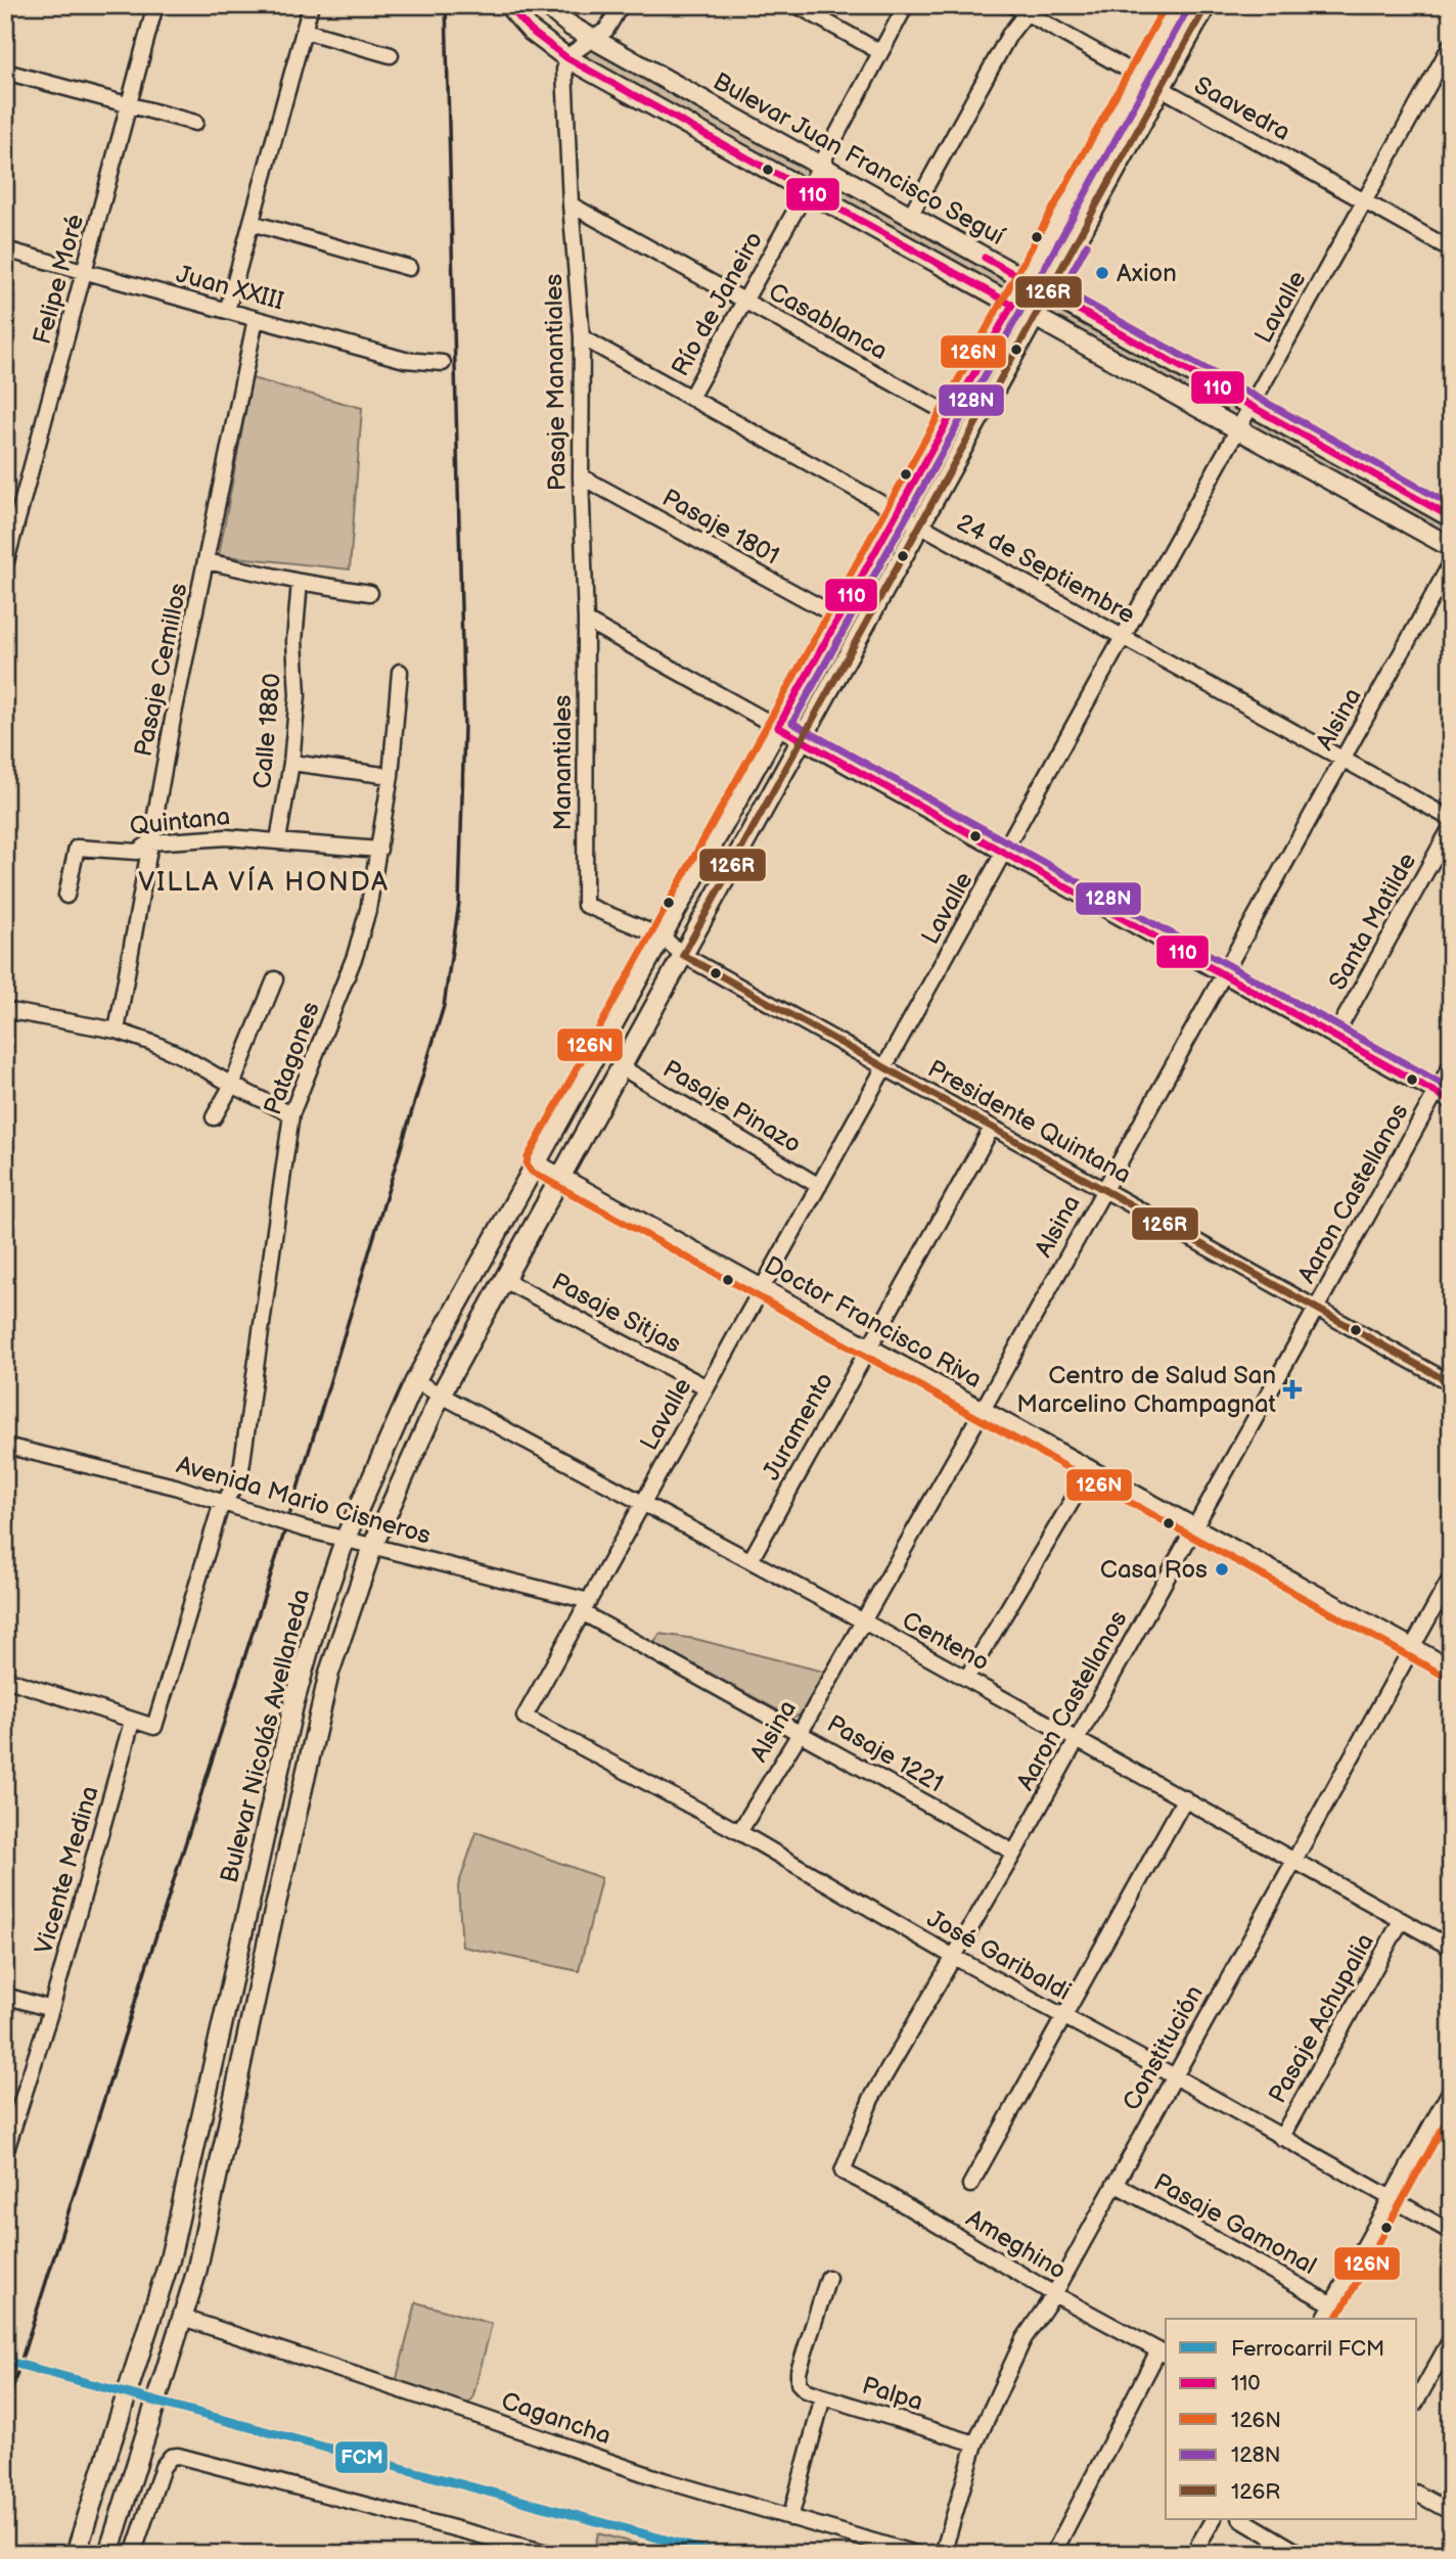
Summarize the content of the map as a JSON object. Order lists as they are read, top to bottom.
{
  "streets": {
    "main road": ["Bulevar Juan Francisco Seguí", "Bulevar Nicolás Avellaneda"],
    "street": [
      "Saavedra",
      "Felipe Moré",
      "Juan XXIII",
      "Río de Janeiro",
      "Lavalle",
      "Casablanca",
      "Pasaje Manantiales",
      "Pasaje 1801",
      "24 de Septiembre",
      "Pasaje Cemillos",
      "Alsina",
      "Calle 1880",
      "Manantiales",
      "Quintana",
      "Santa Matilde",
      "Patagones",
      "Pasaje Pinazo",
      "Presidente Quintana",
      "Aaron Castellanos",
      "Pasaje Sitjas",
      "Doctor Francisco Riva",
      "Juramento",
      "Avenida Mario Cisneros",
      "Centeno",
      "Pasaje 1221",
      "Vicente Medina",
      "José Garibaldi",
      "Pasaje Achupalia",
      "Constitución",
      "Pasaje Gamonal",
      "Ameghino",
      "Palpa",
      "Cagancha"
    ]
  },
  "crossings": [
    ["Saavedra", "Lavalle"],
    ["Saavedra", "Bulevar Nicolás Avellaneda"],
    ["Bulevar Juan Francisco Seguí", "Río de Janeiro"],
    ["Bulevar Juan Francisco Seguí", "Lavalle"],
    ["Bulevar Juan Francisco Seguí", "Bulevar Nicolás Avellaneda"],
    ["Felipe Moré", "Juan XXIII"],
    ["Juan XXIII", "Pasaje Cemillos"],
    ["Río de Janeiro", "Casablanca"],
    ["Río de Janeiro", "24 de Septiembre"],
    ["Lavalle", "24 de Septiembre"],
    ["Lavalle", "Pasaje Pinazo"],
    ["Lavalle", "Presidente Quintana"],
    ["Lavalle", "Pasaje Sitjas"],
    ["Lavalle", "Doctor Francisco Riva"],
    ["Lavalle", "Avenida Mario Cisneros"],
    ["Lavalle", "Centeno"],
    ["Lavalle", "Pasaje 1221"],
    ["Lavalle", "José Garibaldi"],
    ["Casablanca", "Pasaje Manantiales"],
    ["Casablanca", "Bulevar Nicolás Avellaneda"],
    ["Pasaje Manantiales", "Pasaje 1801"],
    ["Pasaje Manantiales", "24 de Septiembre"],
    ["Pasaje Manantiales", "Manantiales"],
    ["Pasaje 1801", "Bulevar Nicolás Avellaneda"],
    ["24 de Septiembre", "Alsina"],
    ["24 de Septiembre", "Bulevar Nicolás Avellaneda"],
    ["Pasaje Cemillos", "Quintana"],
    ["Alsina", "Presidente Quintana"],
    ["Alsina", "Doctor Francisco Riva"],
    ["Alsina", "Centeno"],
    ["Alsina", "Pasaje 1221"],
    ["Alsina", "José Garibaldi"],
    ["Calle 1880", "Quintana"],
    ["Manantiales", "Presidente Quintana"],
    ["Quintana", "Patagones"],
    ["Patagones", "Avenida Mario Cisneros"],
    ["Pasaje Pinazo", "Bulevar Nicolás Avellaneda"],
    ["Presidente Quintana", "Aaron Castellanos"],
    ["Presidente Quintana", "Juramento"],
    ["Presidente Quintana", "Bulevar Nicolás Avellaneda"],
    ["Aaron Castellanos", "Doctor Francisco Riva"],
    ["Aaron Castellanos", "Centeno"],
    ["Aaron Castellanos", "Pasaje 1221"],
    ["Aaron Castellanos", "José Garibaldi"],
    ["Aaron Castellanos", "Ameghino"],
    ["Pasaje Sitjas", "Bulevar Nicolás Avellaneda"],
    ["Doctor Francisco Riva", "Juramento"],
    ["Doctor Francisco Riva", "Bulevar Nicolás Avellaneda"],
    ["Doctor Francisco Riva", "Constitución"],
    ["Juramento", "Centeno"],
    ["Avenida Mario Cisneros", "Bulevar Nicolás Avellaneda"],
    ["Avenida Mario Cisneros", "Pasaje 1221"],
    ["Centeno", "Bulevar Nicolás Avellaneda"],
    ["Centeno", "Pasaje Achupalia"],
    ["Centeno", "Constitución"],
    ["Bulevar Nicolás Avellaneda", "Cagancha"],
    ["José Garibaldi", "Pasaje Achupalia"],
    ["José Garibaldi", "Constitución"],
    ["Constitución", "Pasaje Gamonal"],
    ["Constitución", "Ameghino"],
    ["Constitución", "Palpa"]
  ],
  "districts": ["VILLA VÍA HONDA"],
  "places": {
    "other": ["Axion", "Casa Ros"],
    "health": ["Centro de Salud San Marcelino Champagnat"]
  },
  "lines": [
    "transit line 110",
    "transit line 126N",
    "transit line 126R",
    "transit line 128N",
    "rail line FCM"
  ],
  "legend": [
    "Ferrocarril FCM",
    "110",
    "126N",
    "128N",
    "126R"
  ]
}
